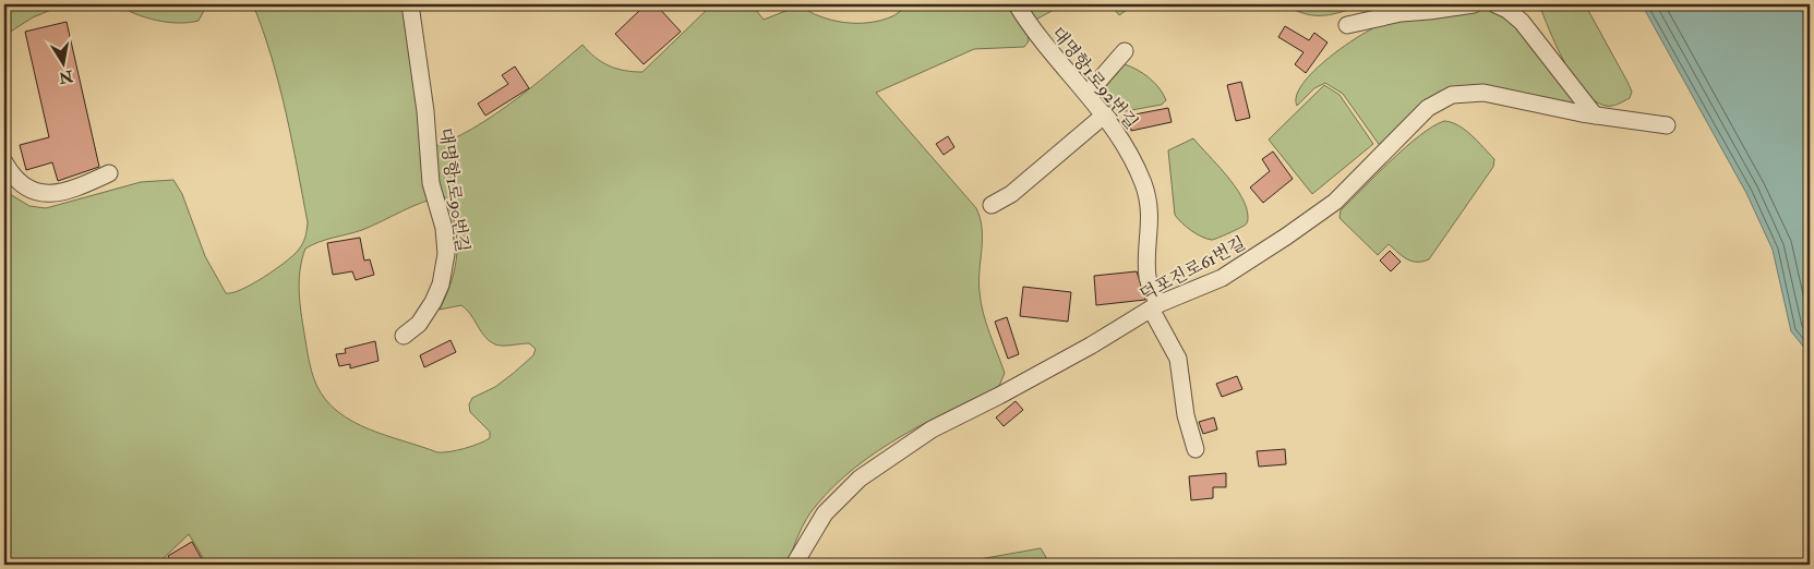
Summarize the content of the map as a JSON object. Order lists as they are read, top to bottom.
{
  "streets": {
    "lane": ["대명항1로92번길", "대명항1로90번길", "덕포진로61번길"]
  },
  "crossings": [
    ["대명항1로92번길", "덕포진로61번길"]
  ],
  "north": "bottom"
}
